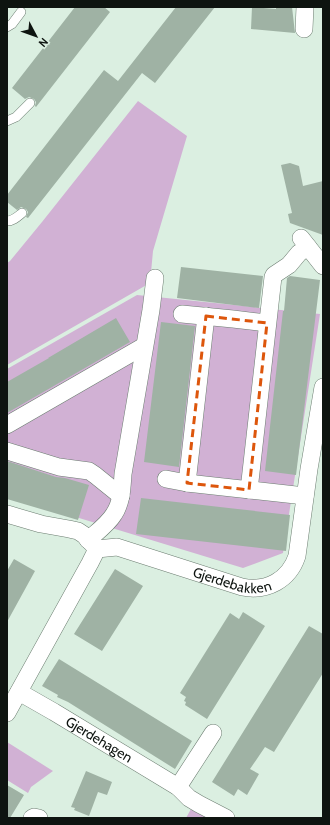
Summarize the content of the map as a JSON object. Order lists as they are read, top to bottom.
{
  "streets": {
    "street": ["Gjerdebakken", "Gjerdehagen"]
  },
  "north": "bottom right"
}
